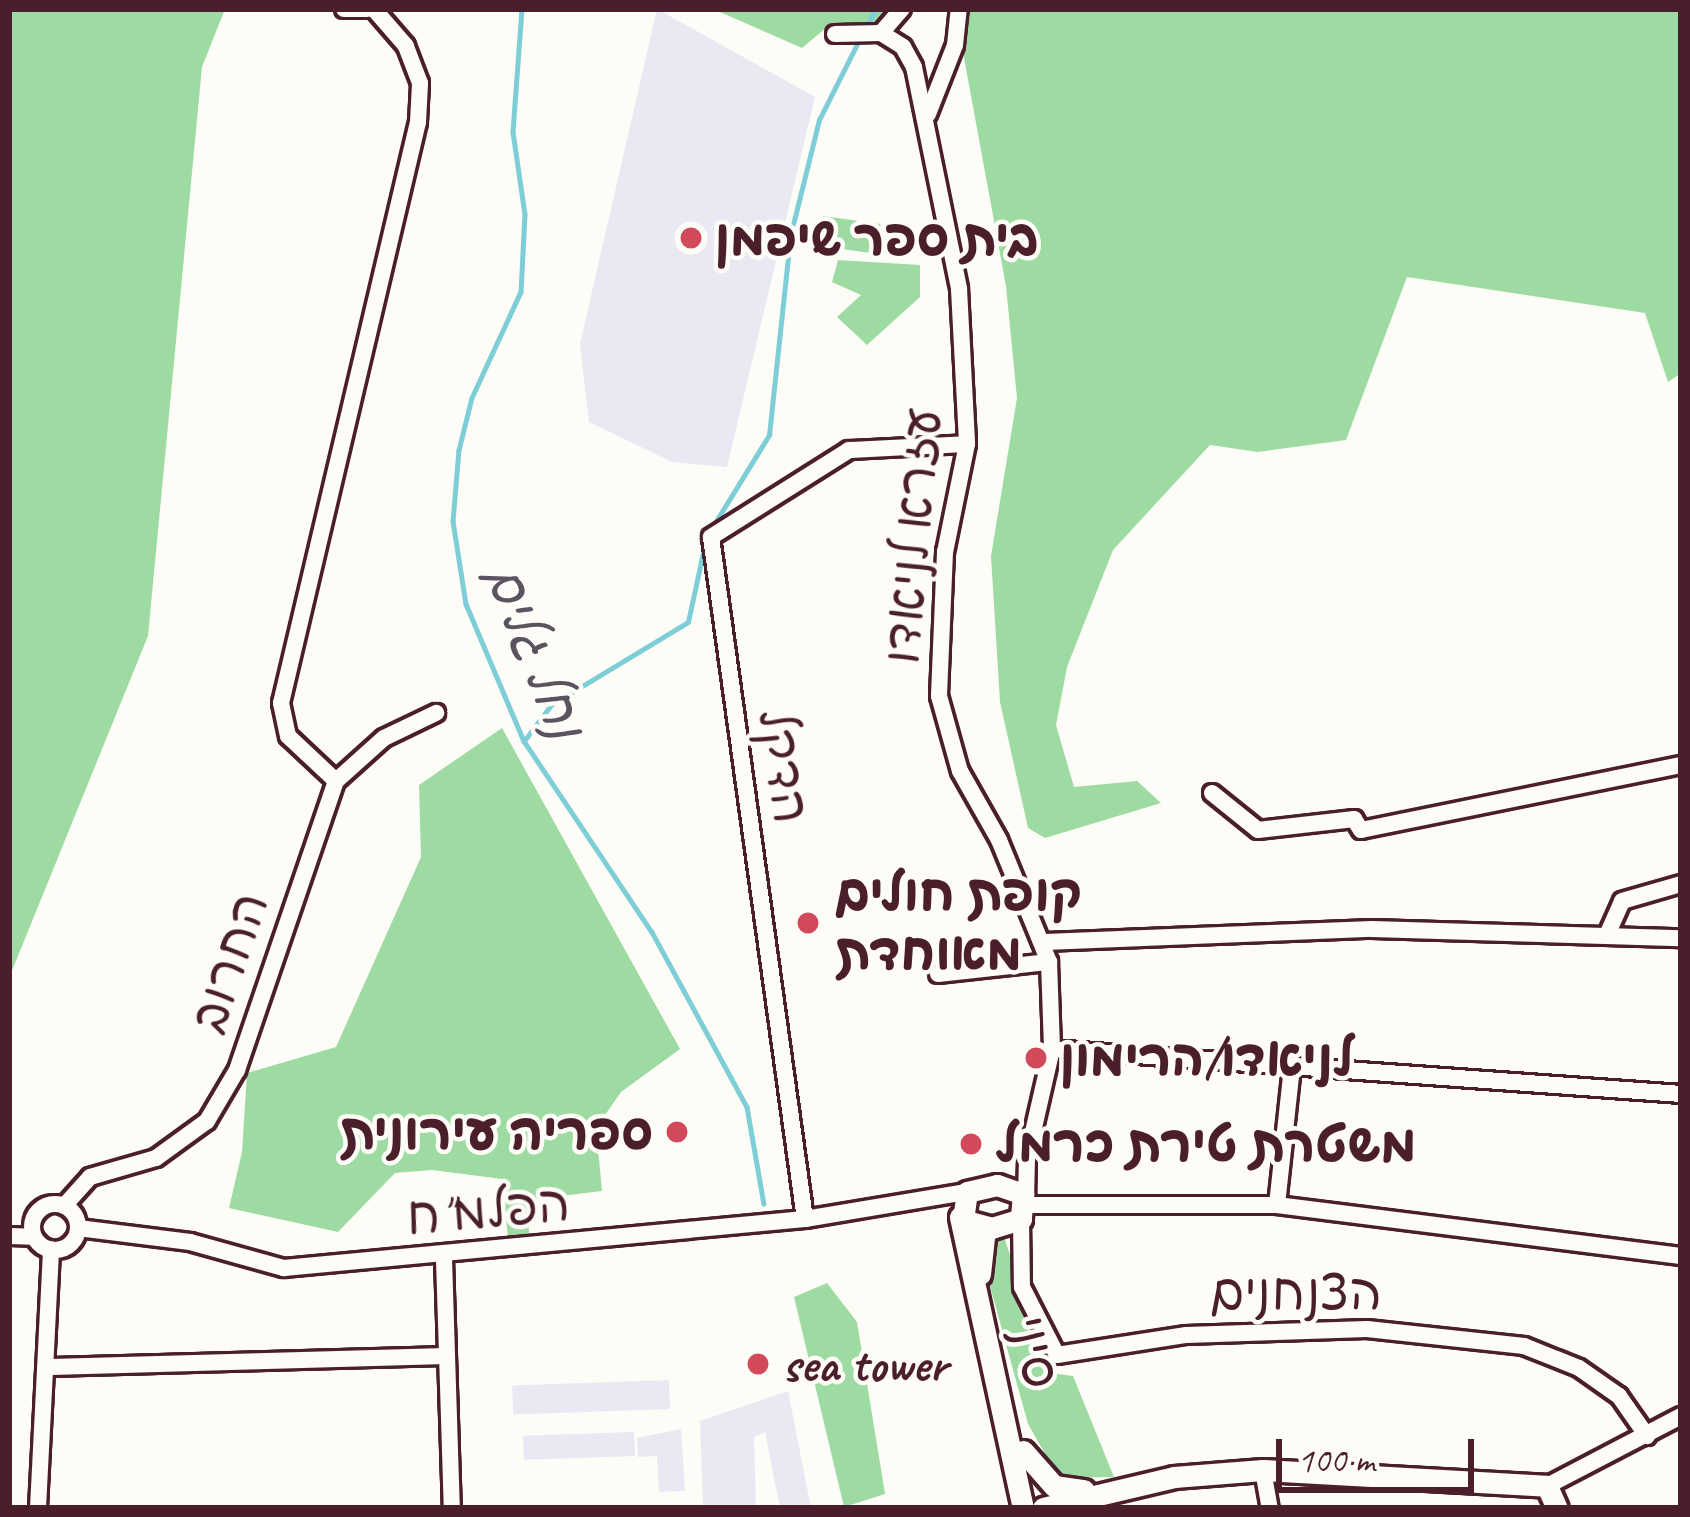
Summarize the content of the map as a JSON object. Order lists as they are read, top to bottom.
{
  "streets": {
    "street": [
      "עזרא לניאדו",
      "הדקל",
      "החרוב",
      "הפלמ\"ח",
      "הצנחנים",
      "סיני"
    ]
  },
  "crossings": [
    ["עזרא לניאדו", "הדקל"],
    ["עזרא לניאדו", "הצנחנים"],
    ["הדקל", "הפלמ\"ח"],
    ["החרוב", "הפלמ\"ח"],
    ["הפלמ\"ח", "סיני"]
  ],
  "water": ["נחל גלים"],
  "places": [
    "בית ספר שיפמן",
    "קופת חולים מאוחדת",
    "לניאדו/הרימון",
    "ספריה עירונית",
    "משטרת טירת כרמל",
    "sea tower"
  ],
  "scale_bar": "100 m"
}
